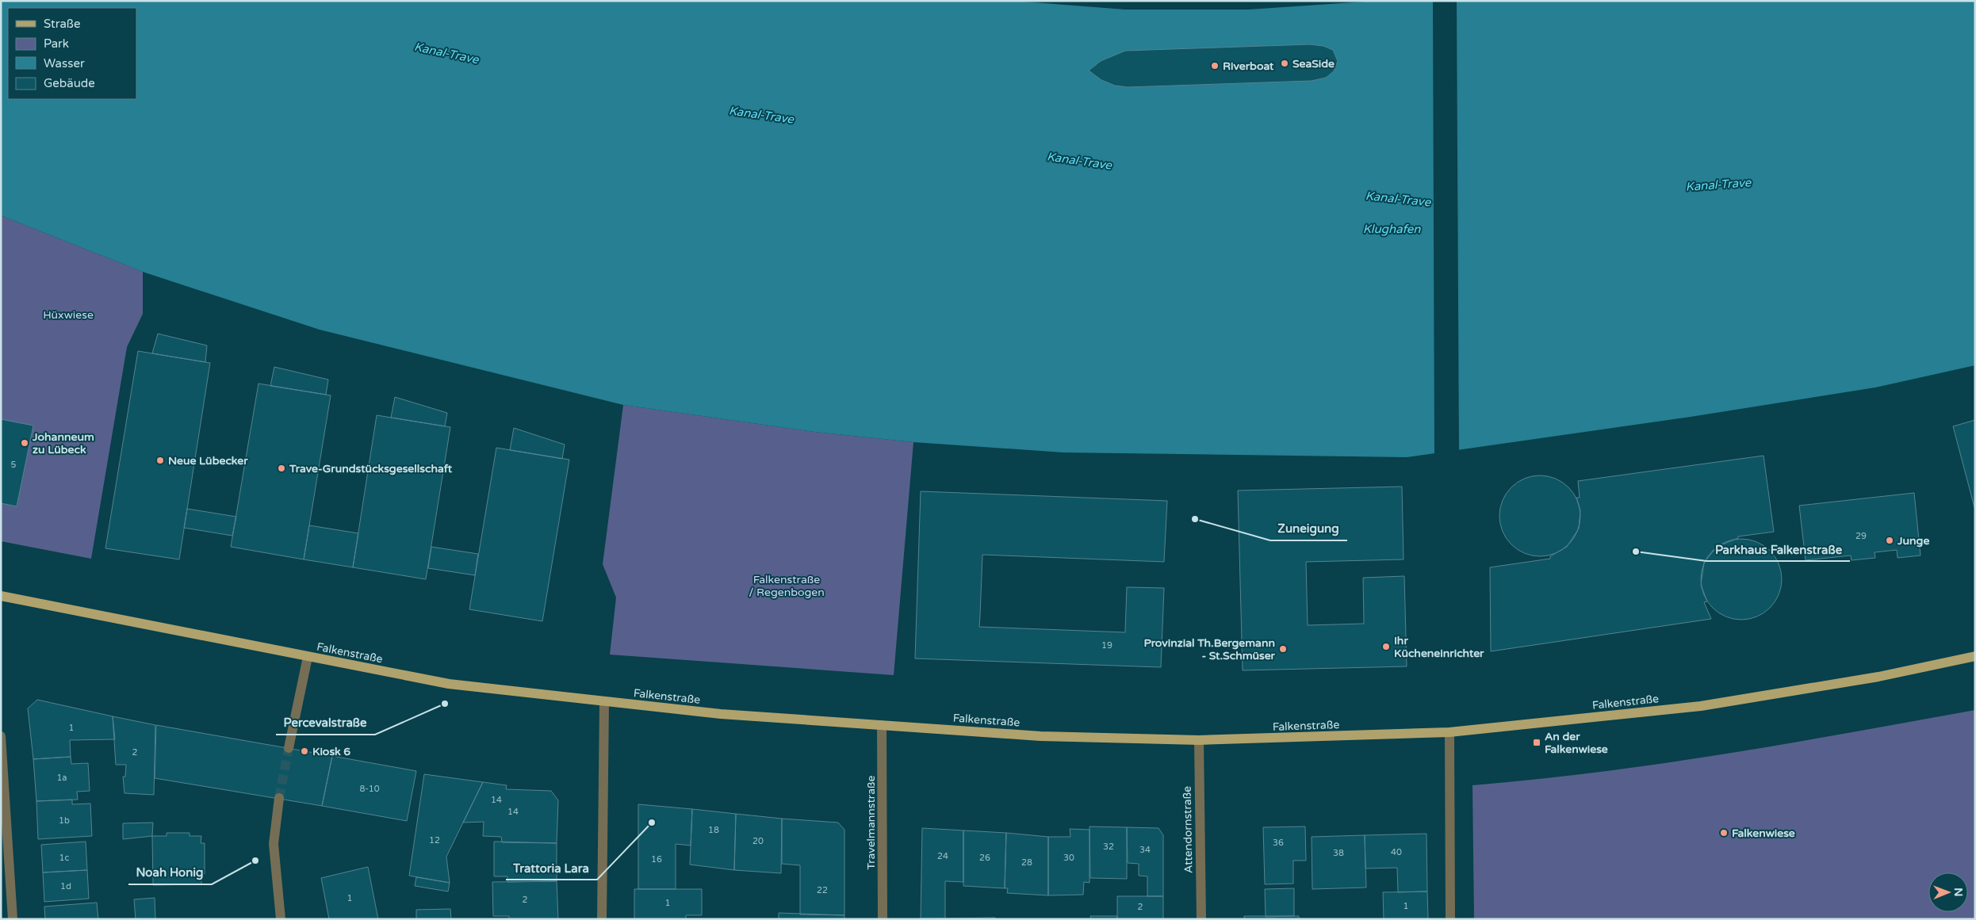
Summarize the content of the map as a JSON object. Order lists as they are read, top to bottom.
{
  "streets": {
    "main road": ["Falkenstraße"],
    "street": ["Travelmannstraße", "Attendornstraße"]
  },
  "crossings": [
    ["Falkenstraße", "Travelmannstraße"],
    ["Falkenstraße", "Attendornstraße"]
  ],
  "water": ["Kanal-Trave", "Klughafen"],
  "parks": ["Hüxwiese", "Falkenstraße / Regenbogen"],
  "places": {
    "other": [
      "SeaSide",
      "Riverboat",
      "Johanneum zu Lübeck",
      "Neue Lübecker",
      "Trave-Grundstücksgesellschaft",
      "Zuneigung",
      "Junge",
      "Parkhaus Falkenstraße",
      "Ihr Kücheneinrichter",
      "Provinzial Th.Bergemann - St.Schmüser",
      "Percevalstraße",
      "Kiosk 6",
      "Trattoria Lara",
      "Falkenwiese",
      "Noah Honig"
    ],
    "transit": ["An der Falkenwiese"]
  },
  "house_numbers": [
    "5",
    "29",
    "19",
    "1",
    "2",
    "1a",
    "8-10",
    "14",
    "14",
    "1b",
    "18",
    "12",
    "20",
    "36",
    "32",
    "34",
    "40",
    "38",
    "24",
    "1c",
    "26",
    "30",
    "16",
    "28",
    "1d",
    "22",
    "1",
    "2",
    "1",
    "1",
    "2"
  ],
  "legend": [
    "Straße",
    "Park",
    "Wasser",
    "Gebäude"
  ],
  "north": "right"
}
